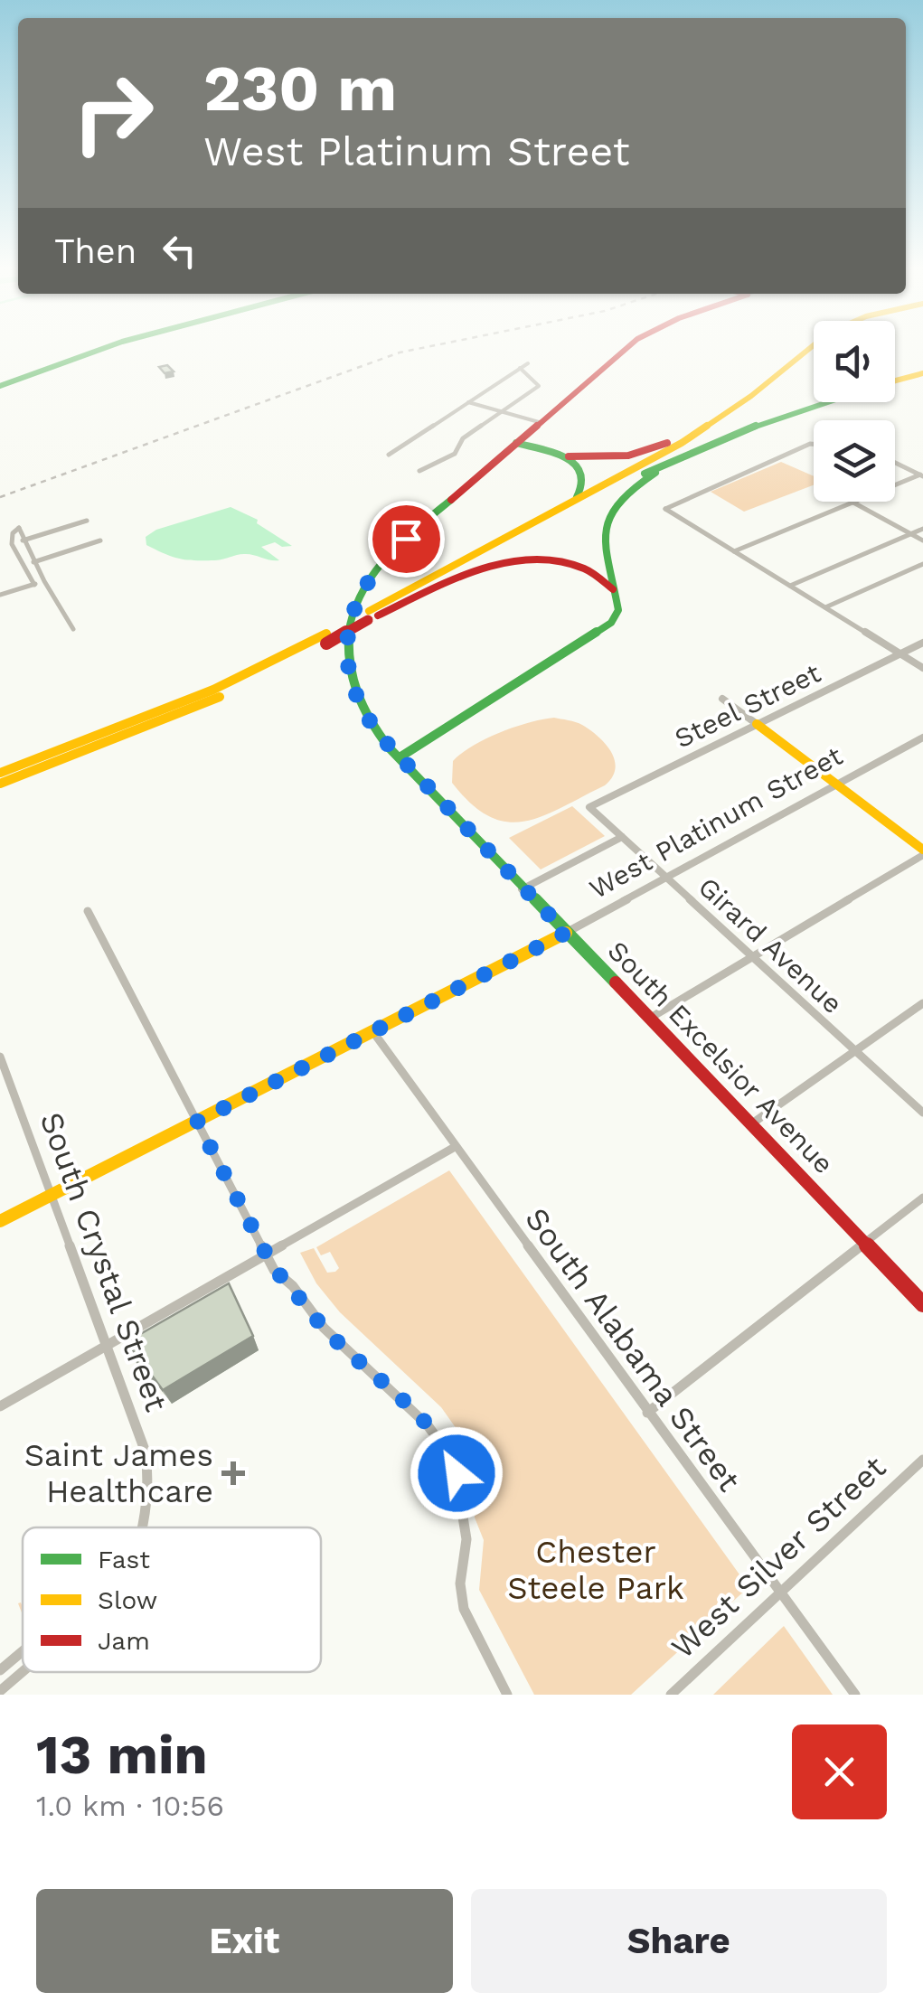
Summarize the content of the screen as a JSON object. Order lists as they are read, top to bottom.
{
  "streets": {
    "main road": ["West Platinum Street", "South Excelsior Avenue"],
    "street": [
      "Steel Street",
      "Girard Avenue",
      "South Crystal Street",
      "South Alabama Street",
      "West Silver Street"
    ]
  },
  "crossings": [
    ["Steel Street", "Girard Avenue"],
    ["West Platinum Street", "Girard Avenue"],
    ["West Platinum Street", "South Excelsior Avenue"],
    ["West Platinum Street", "South Crystal Street"],
    ["West Platinum Street", "South Alabama Street"],
    ["South Alabama Street", "West Silver Street"]
  ],
  "parks": ["Chester Steele Park"],
  "places": {
    "health": ["Saint James Healthcare"]
  },
  "legend": ["Fast", "Slow", "Jam"],
  "page": {
    "turn": ["230 m", "West Platinum Street"],
    "then": "Then",
    "heading": ["13 min", "1.0 km · 10:56"],
    "buttons": ["Exit", "Share"]
  }
}
